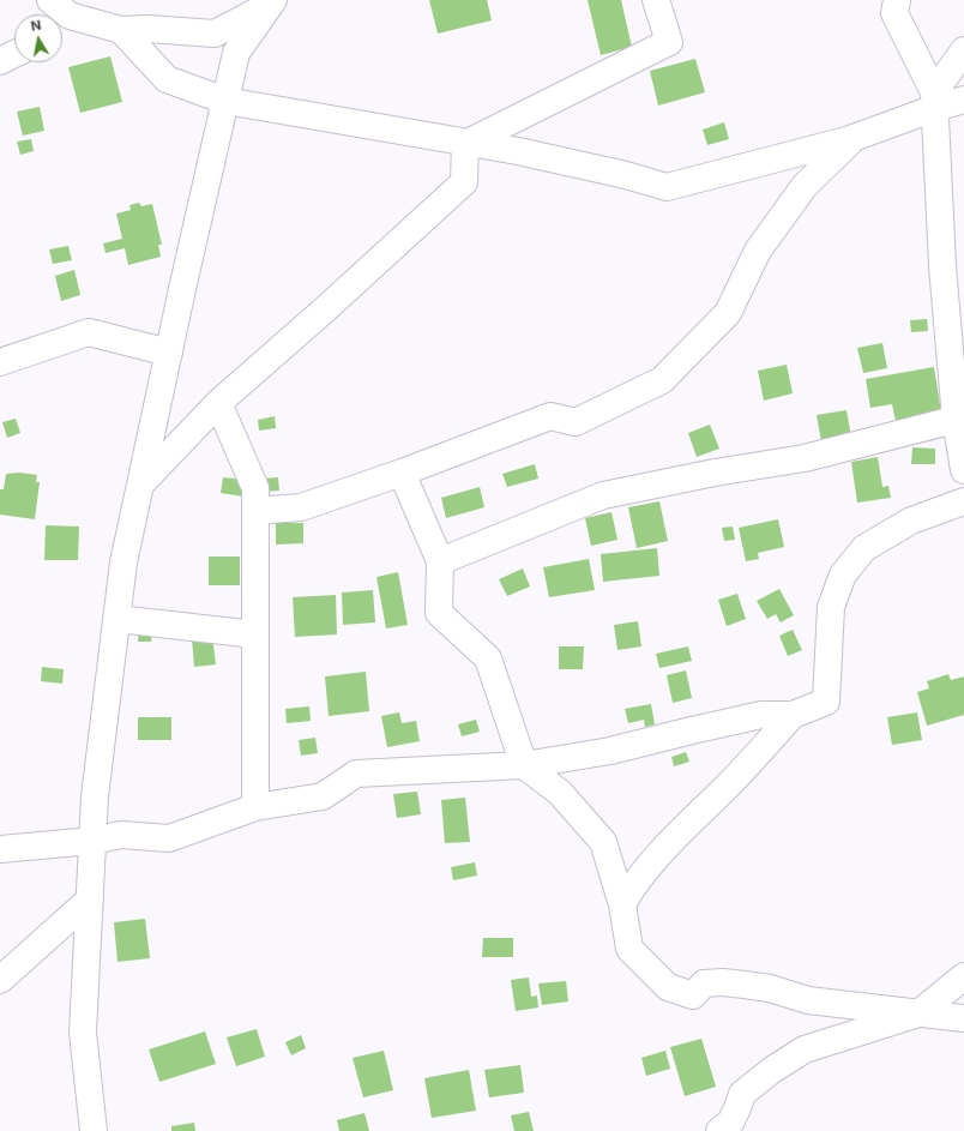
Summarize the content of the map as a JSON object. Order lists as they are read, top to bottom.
{
  "north": "top"
}
